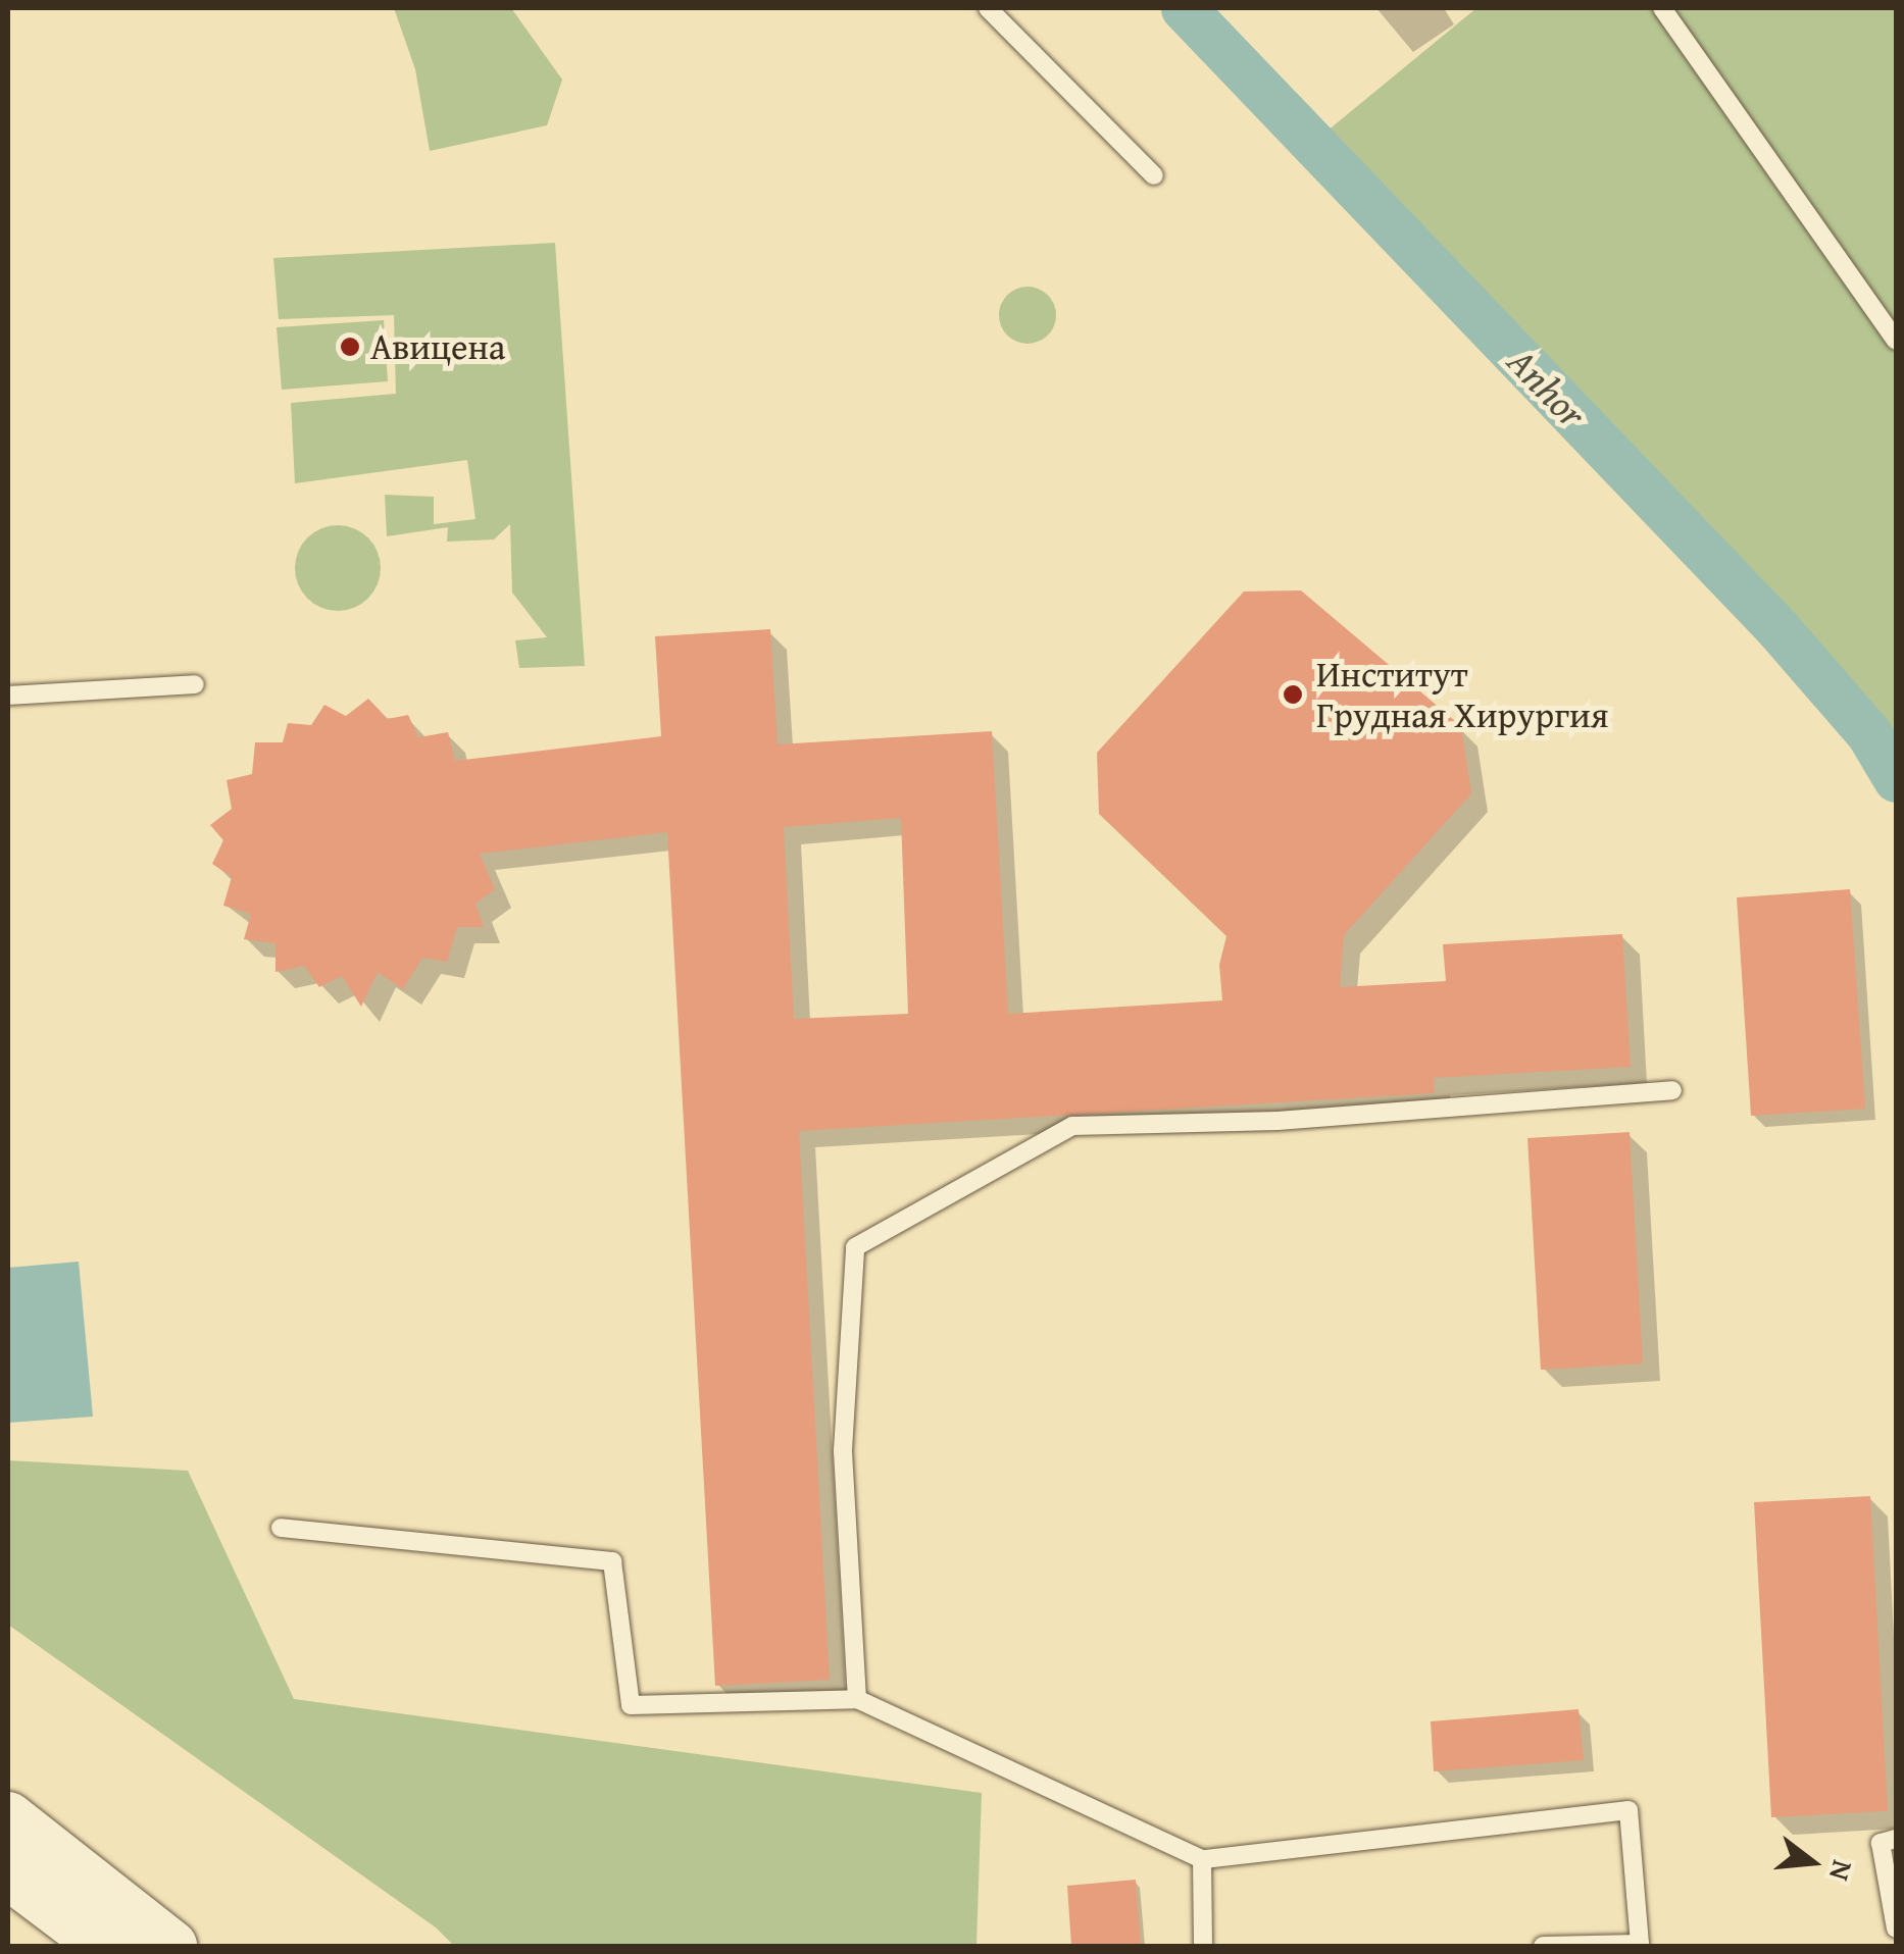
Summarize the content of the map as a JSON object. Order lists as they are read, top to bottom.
{
  "water": ["Anhor"],
  "places": ["Авицена", "Институт Грудная Хирургия"],
  "north": "right"
}
